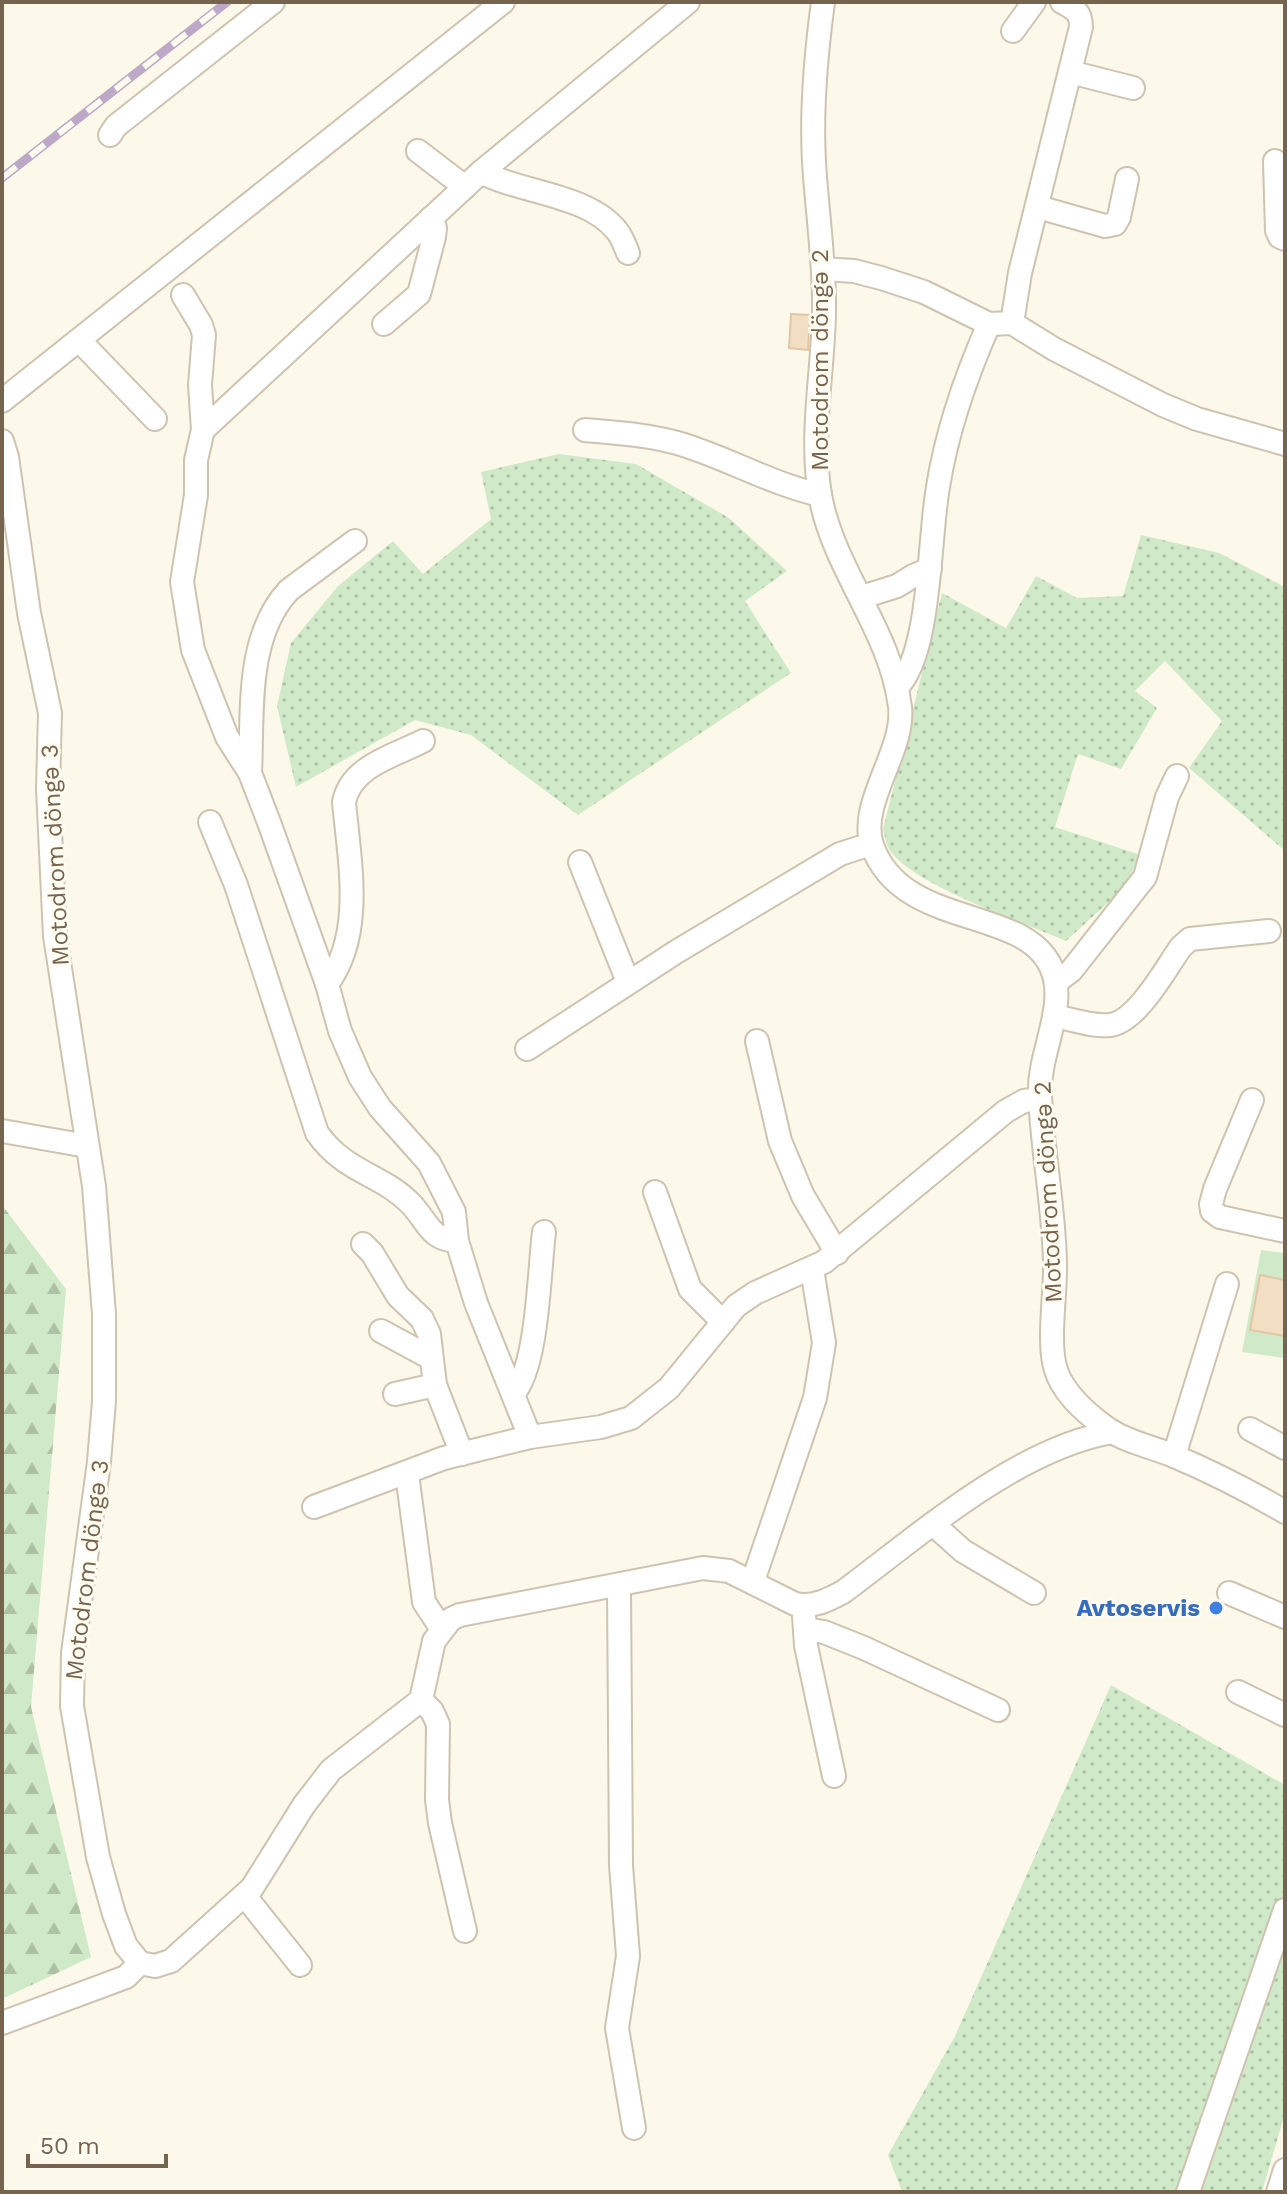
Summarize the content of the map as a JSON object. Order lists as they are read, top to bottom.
{
  "streets": {
    "street": ["Motodrom döngə 2", "Motodrom döngə 3"]
  },
  "places": ["Avtoservis"],
  "scale_bar": "50 m"
}
